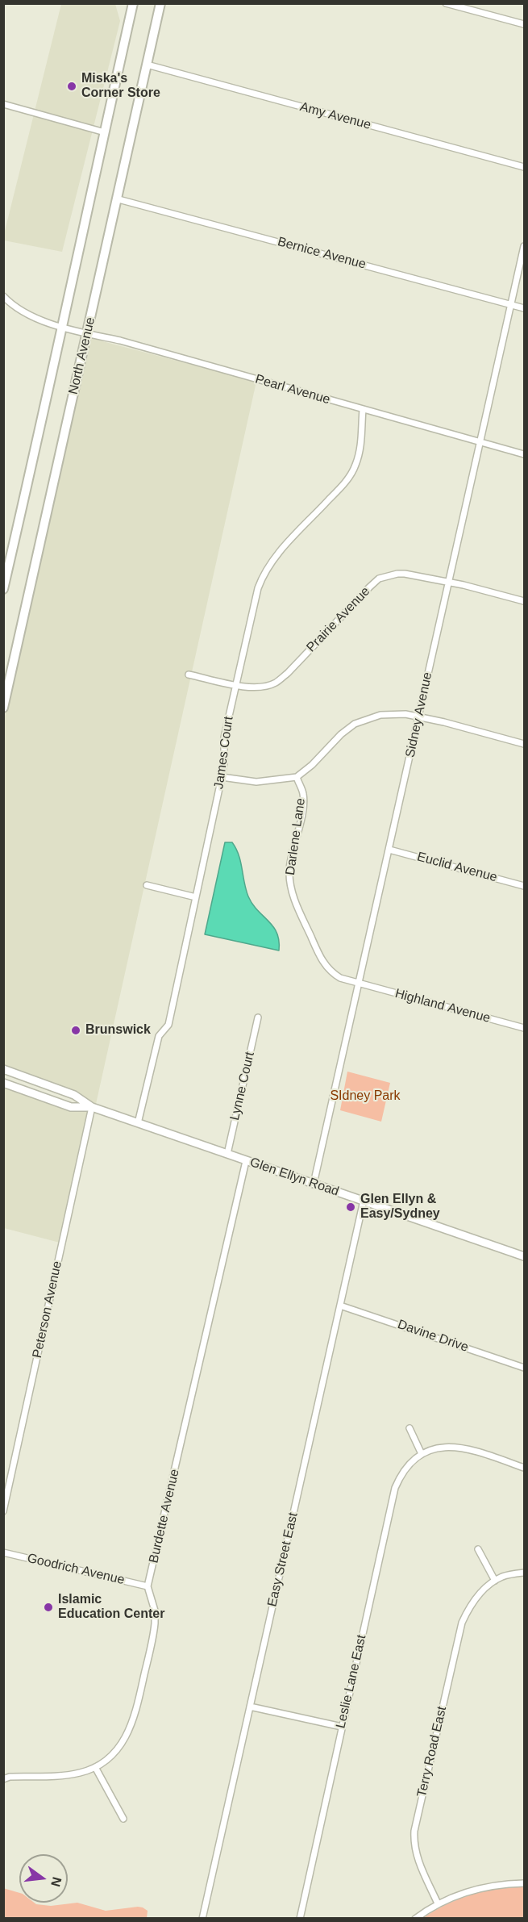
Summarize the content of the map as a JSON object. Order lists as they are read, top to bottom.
{
  "streets": {
    "main road": ["North Avenue"],
    "street": [
      "Amy Avenue",
      "Bernice Avenue",
      "Pearl Avenue",
      "Prairie Avenue",
      "Sidney Avenue",
      "James Court",
      "Darlene Lane",
      "Euclid Avenue",
      "Highland Avenue",
      "Lynne Court",
      "Glen Ellyn Road",
      "Peterson Avenue",
      "Davine Drive",
      "Burdette Avenue",
      "Easy Street East",
      "Goodrich Avenue",
      "Leslie Lane East",
      "Terry Road East"
    ]
  },
  "crossings": [
    ["Amy Avenue", "North Avenue"],
    ["Bernice Avenue", "North Avenue"],
    ["Bernice Avenue", "Sidney Avenue"],
    ["North Avenue", "Pearl Avenue"],
    ["Pearl Avenue", "Sidney Avenue"],
    ["Pearl Avenue", "James Court"],
    ["Prairie Avenue", "Sidney Avenue"],
    ["Prairie Avenue", "James Court"],
    ["Sidney Avenue", "Darlene Lane"],
    ["Sidney Avenue", "Euclid Avenue"],
    ["Sidney Avenue", "Highland Avenue"],
    ["Sidney Avenue", "Glen Ellyn Road"],
    ["James Court", "Glen Ellyn Road"],
    ["Darlene Lane", "Highland Avenue"],
    ["Lynne Court", "Glen Ellyn Road"],
    ["Glen Ellyn Road", "Peterson Avenue"],
    ["Glen Ellyn Road", "Burdette Avenue"],
    ["Glen Ellyn Road", "Easy Street East"],
    ["Davine Drive", "Easy Street East"],
    ["Burdette Avenue", "Goodrich Avenue"]
  ],
  "parks": ["SIdney Park"],
  "places": [
    "Miska's Corner Store",
    "Brunswick",
    "Glen Ellyn & Easy/Sydney",
    "Islamic Education Center"
  ],
  "north": "right"
}
